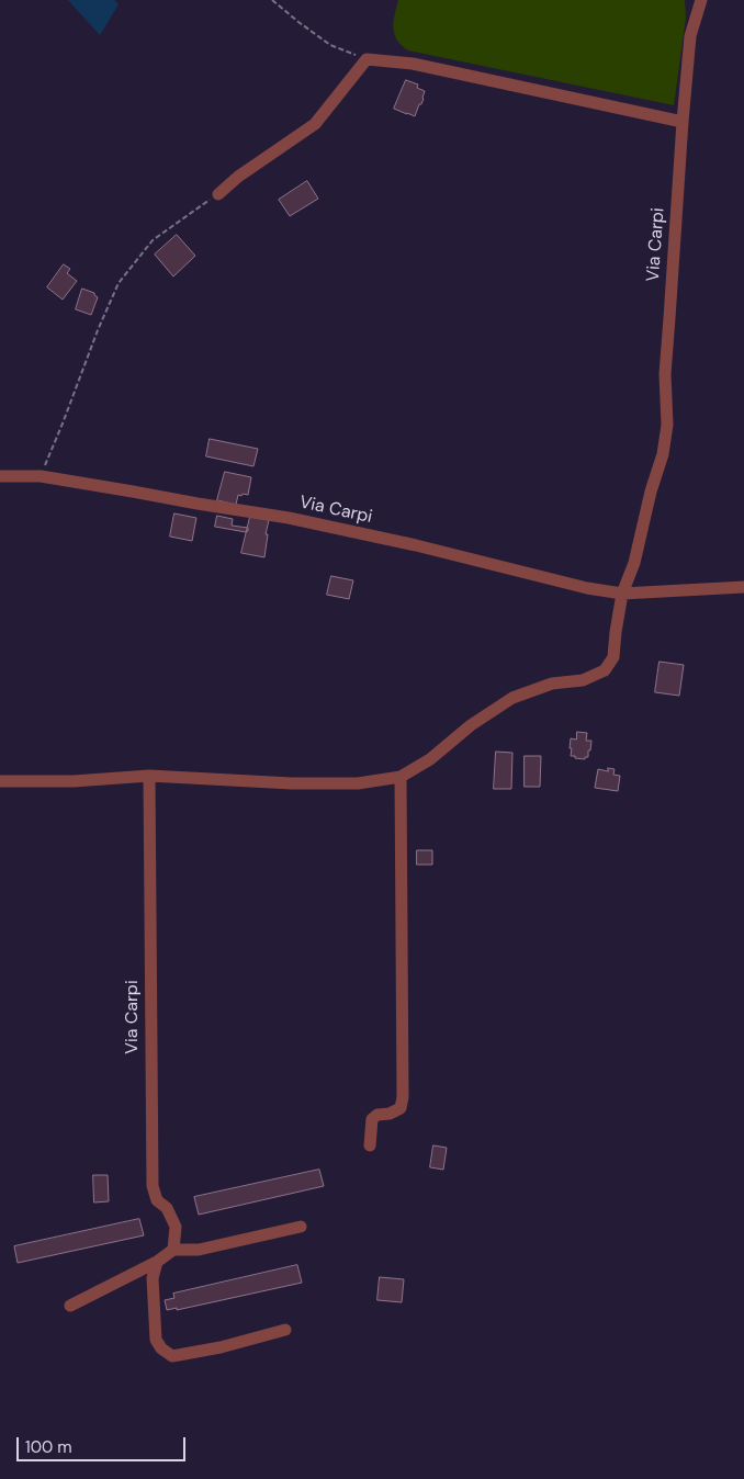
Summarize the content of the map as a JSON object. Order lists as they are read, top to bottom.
{
  "streets": {
    "street": ["Via Carpi"]
  },
  "scale_bar": "100 m"
}
